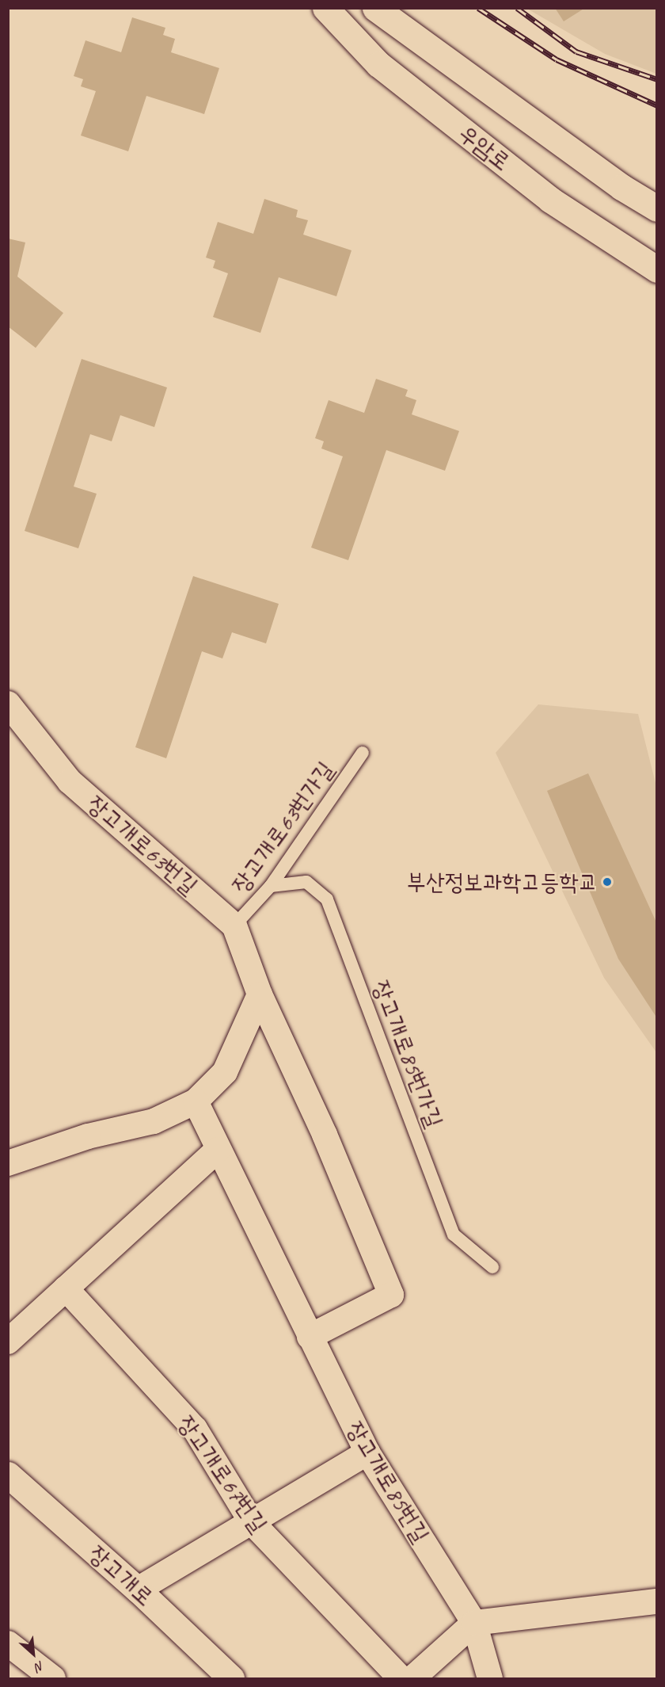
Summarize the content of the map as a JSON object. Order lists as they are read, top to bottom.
{
  "streets": {
    "main road": ["우암로", "장고개로"],
    "street": ["장고개로63번길", "장고개로67번길", "장고개로85번길"],
    "lane": ["장고개로63번가길", "장고개로85번가길"]
  },
  "crossings": [
    ["장고개로63번가길", "장고개로63번길"],
    ["장고개로63번가길", "장고개로85번가길"],
    ["장고개로63번길", "장고개로85번길"]
  ],
  "places": ["부산정보과학고등학교"],
  "north": "bottom right"
}
